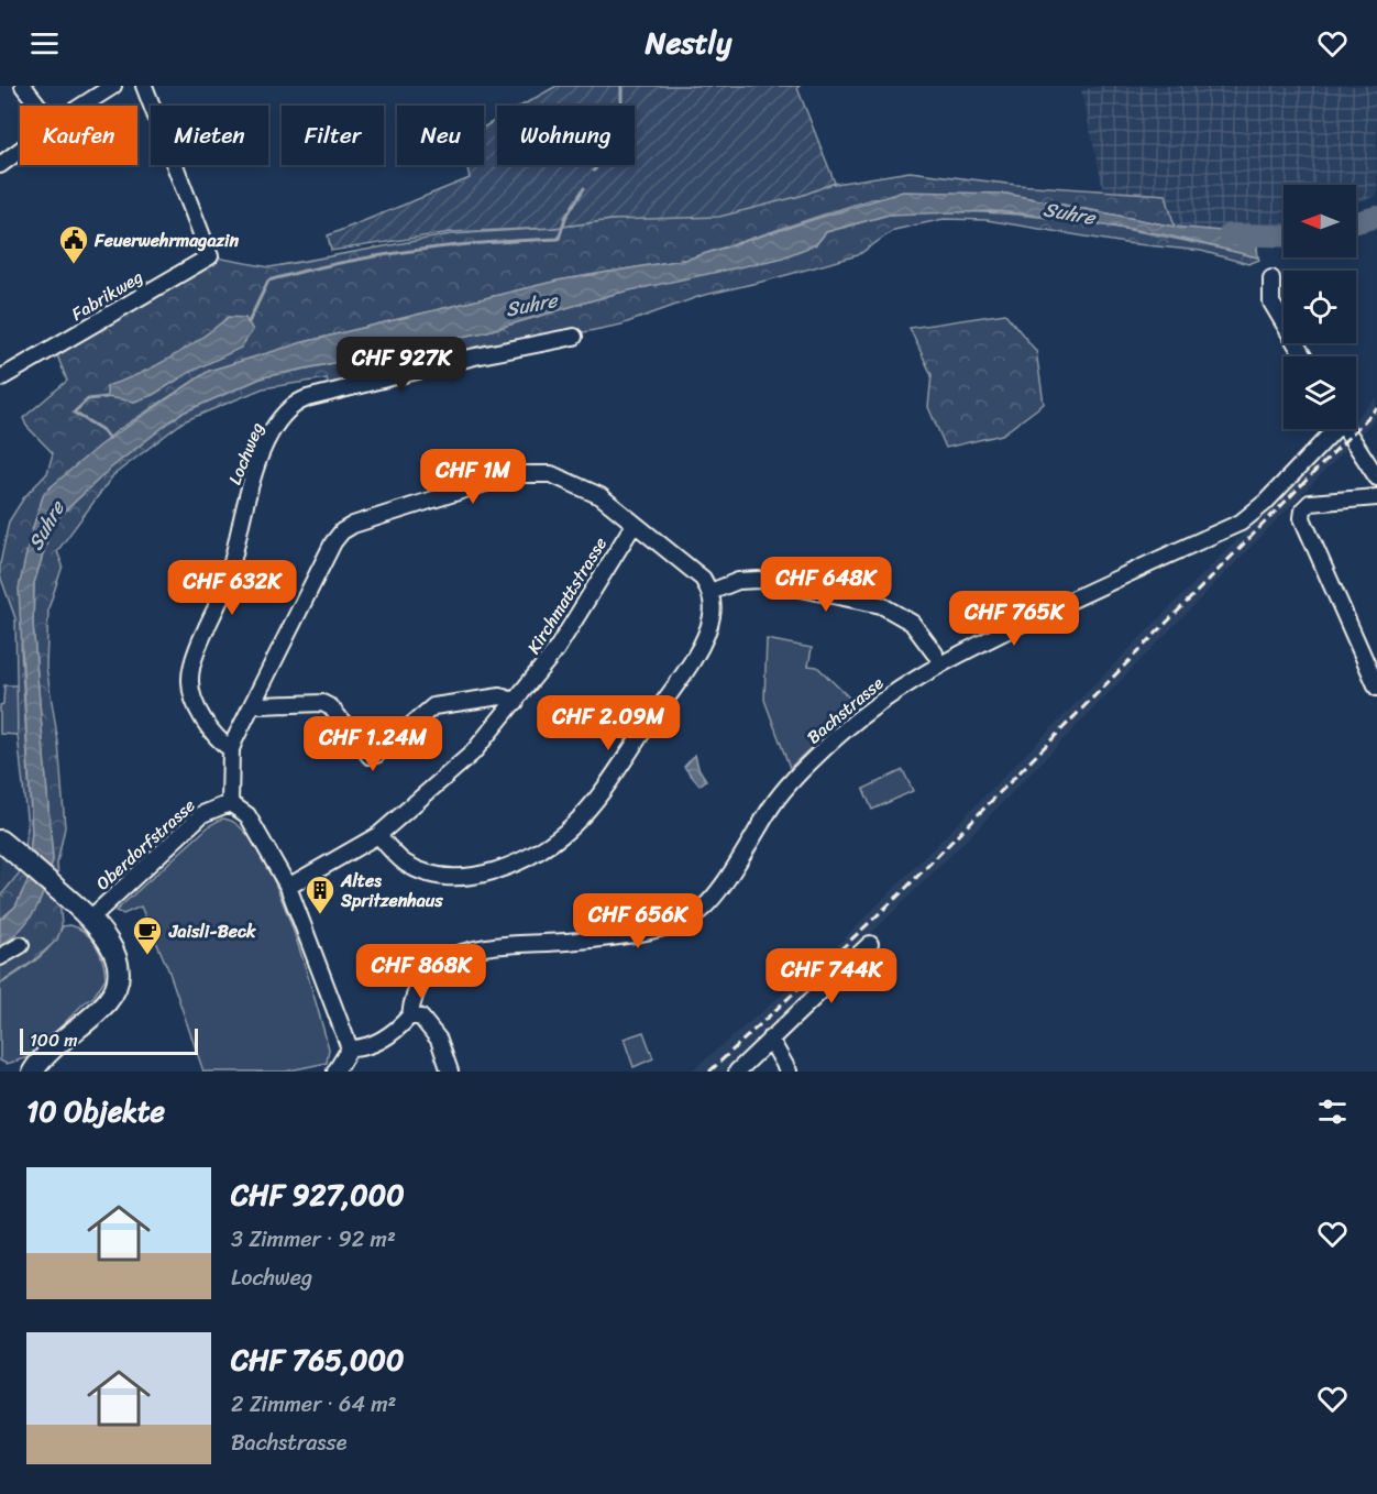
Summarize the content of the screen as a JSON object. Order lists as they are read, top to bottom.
{
  "streets": {
    "street": [
      "Fabrikweg",
      "Lochweg",
      "Kirchmattstrasse",
      "Bachstrasse",
      "Oberdorfstrasse"
    ]
  },
  "water": ["Suhre"],
  "places": {
    "public building": ["Feuerwehrmagazin"],
    "building": ["Altes Spritzenhaus"],
    "cafe": ["Jaisli-Beck"]
  },
  "scale_bar": "100 m",
  "north": "left",
  "page": {
    "header": "Nestly",
    "chip": [
      "Kaufen",
      "Mieten",
      "Filter",
      "Neu",
      "Wohnung"
    ],
    "price": [
      "CHF 927K",
      "CHF 1M",
      "CHF 648K",
      "CHF 632K",
      "CHF 765K",
      "CHF 2.09M",
      "CHF 1.24M",
      "CHF 656K",
      "CHF 868K",
      "CHF 744K"
    ],
    "scale": "100 m",
    "heading": "10 Objekte",
    "list": [
      {
        "name": "CHF 927,000",
        "note": "3 Zimmer · 92 m² · Lochweg"
      },
      {
        "name": "CHF 765,000",
        "note": "2 Zimmer · 64 m² · Bachstrasse"
      }
    ]
  }
}
